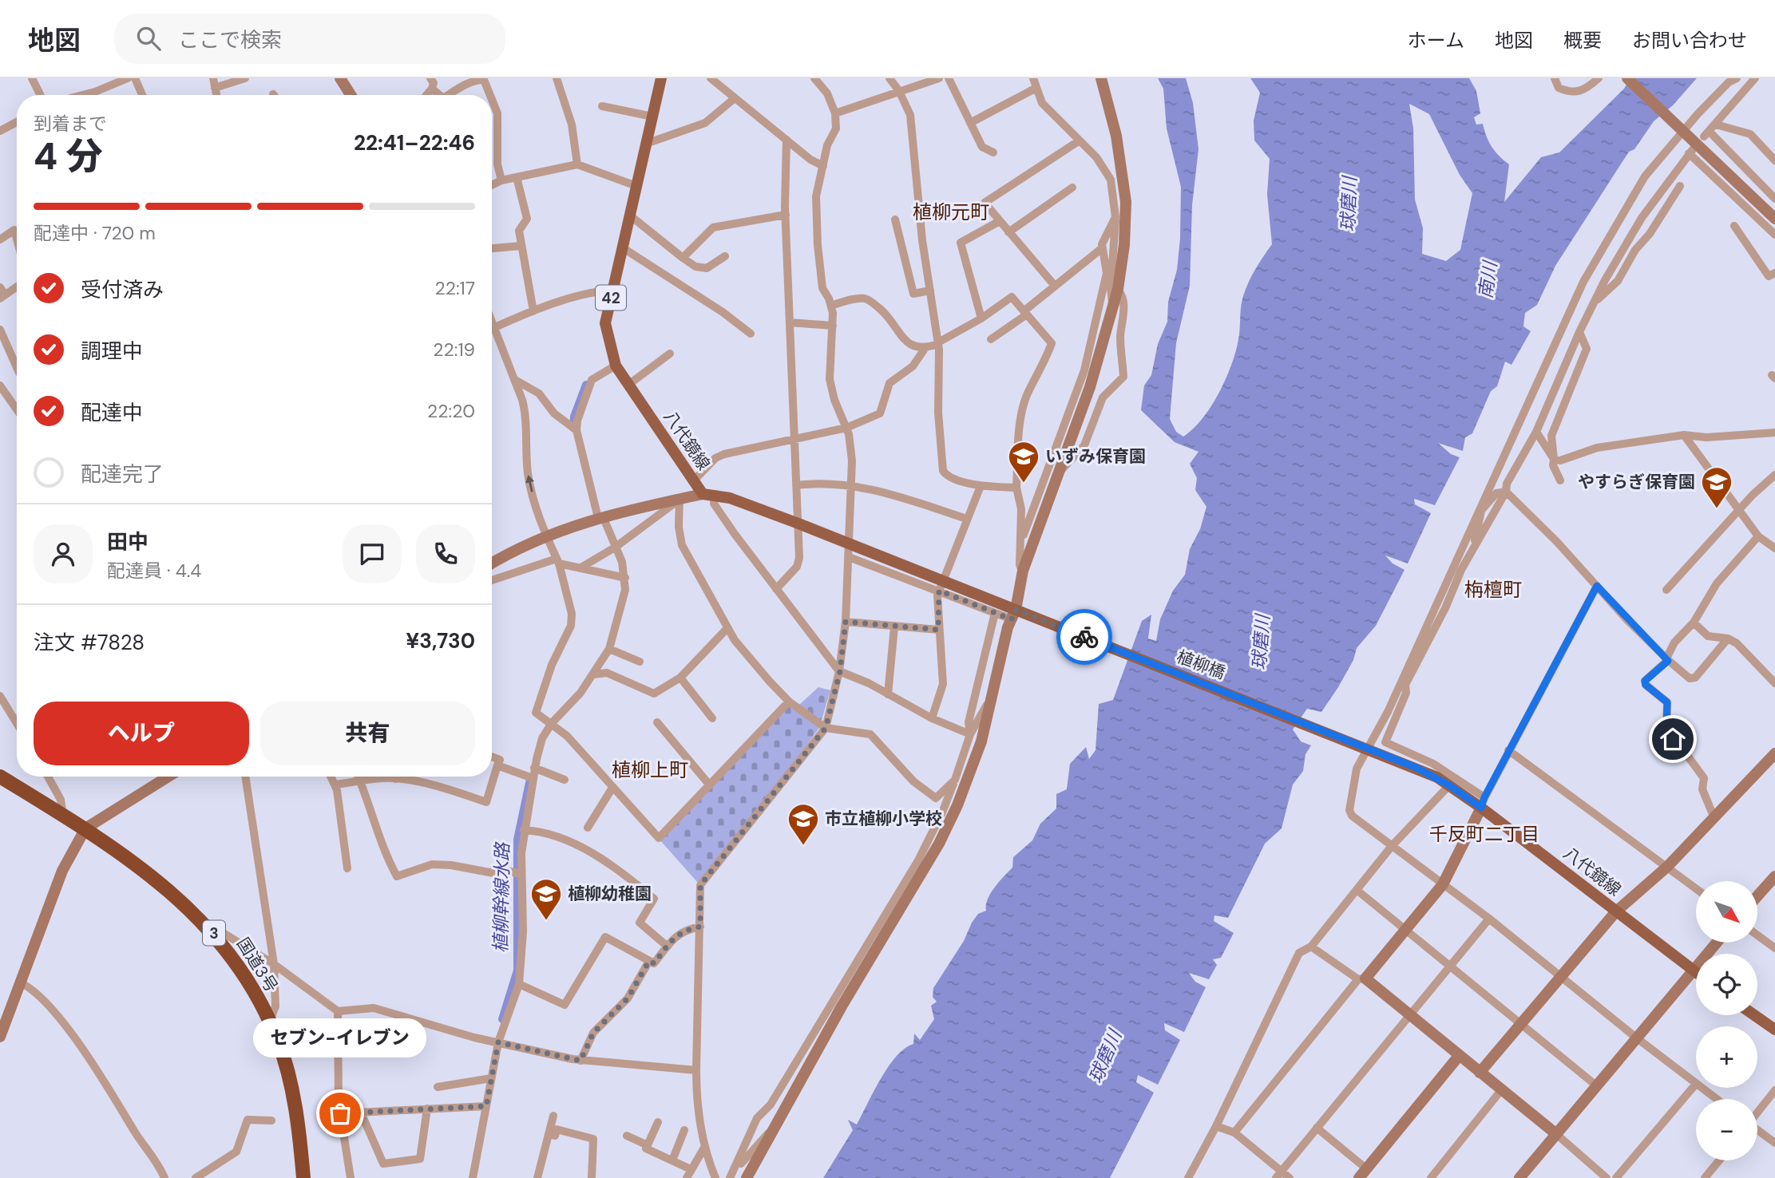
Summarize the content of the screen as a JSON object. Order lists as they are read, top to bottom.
{
  "streets": {
    "highway": ["3", "国道3号"],
    "main road": ["42", "八代鏡線", "植柳橋"]
  },
  "crossings": [
    ["八代鏡線", "植柳橋"]
  ],
  "districts": [
    "植柳元町",
    "栴檀町",
    "植柳上町",
    "千反町二丁目"
  ],
  "water": ["球磨川", "南川", "植柳幹線水路"],
  "places": {
    "school or university": [
      "いずみ保育園",
      "やすらぎ保育園",
      "市立植柳小学校",
      "植柳幼稚園"
    ],
    "other": ["セブン-イレブン"]
  },
  "north": "bottom right",
  "page": {
    "header": "地図",
    "search": "ここで検索",
    "nav": [
      "ホーム",
      "地図",
      "概要",
      "お問い合わせ"
    ],
    "heading": ["4 分", "到着まで", "22:41–22:46"],
    "panel": [
      "田中",
      "配達員 · 4.4",
      "注文 #7828",
      "¥3,730"
    ],
    "bar": "配達中 · 720 m",
    "list": [
      ["受付済み", "22:17"],
      ["調理中", "22:19"],
      ["配達中", "22:20"],
      "配達完了"
    ],
    "buttons": ["ヘルプ", "共有"],
    "map_buttons": ["+", "−"],
    "bubble": "セブン-イレブン"
  }
}
